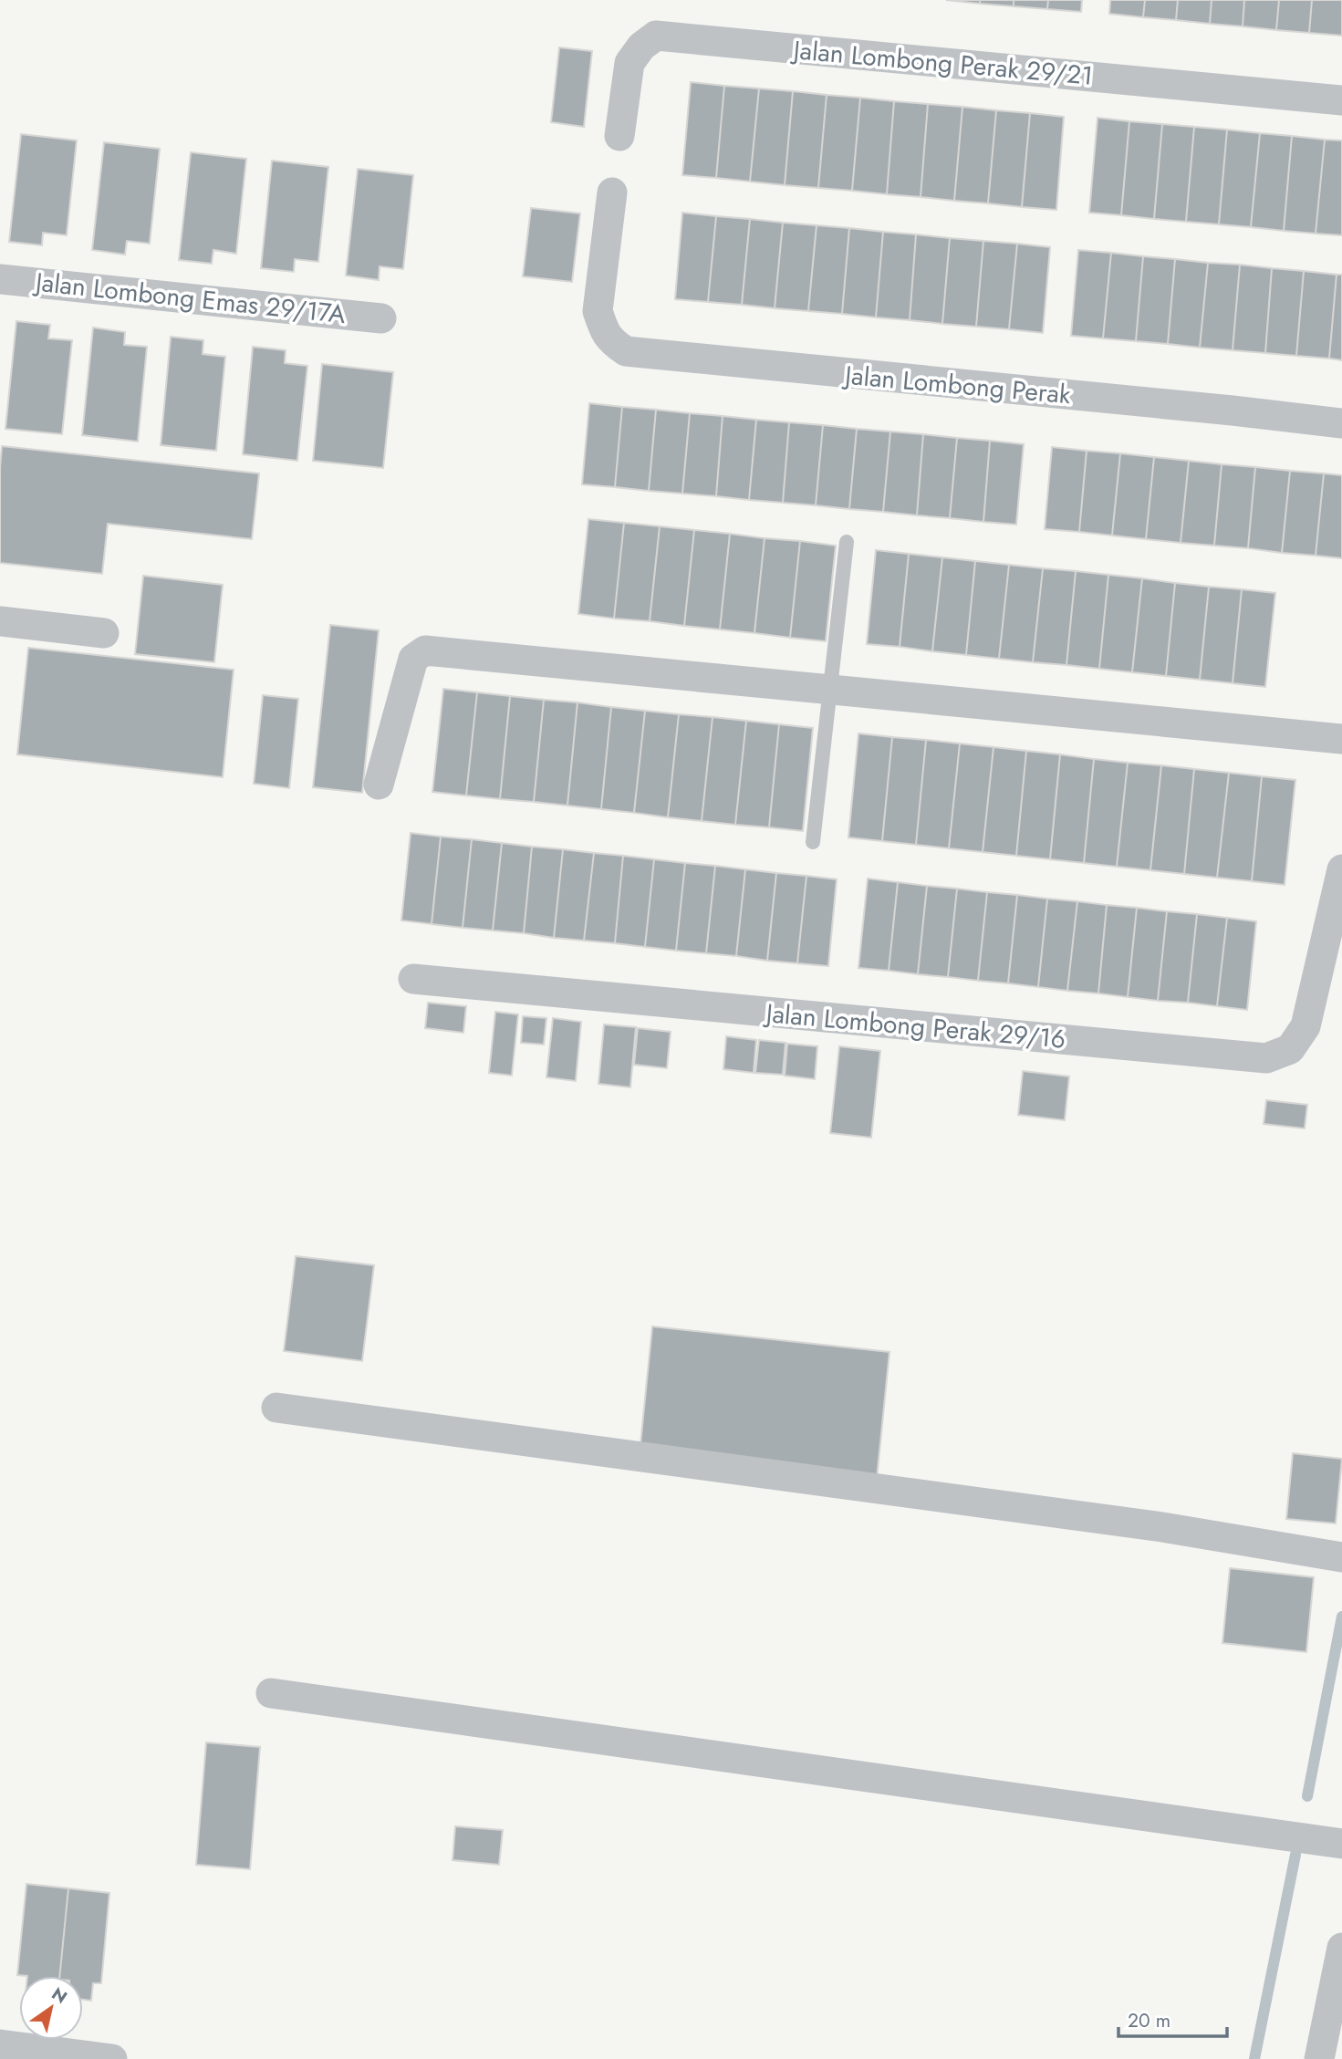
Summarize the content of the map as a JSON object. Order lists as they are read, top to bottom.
{
  "streets": {
    "street": [
      "Jalan Lombong Perak 29/21",
      "Jalan Lombong Emas 29/17A",
      "Jalan Lombong Perak",
      "Jalan Lombong Perak 29/16"
    ]
  },
  "scale_bar": "20 m",
  "north": "top right"
}
